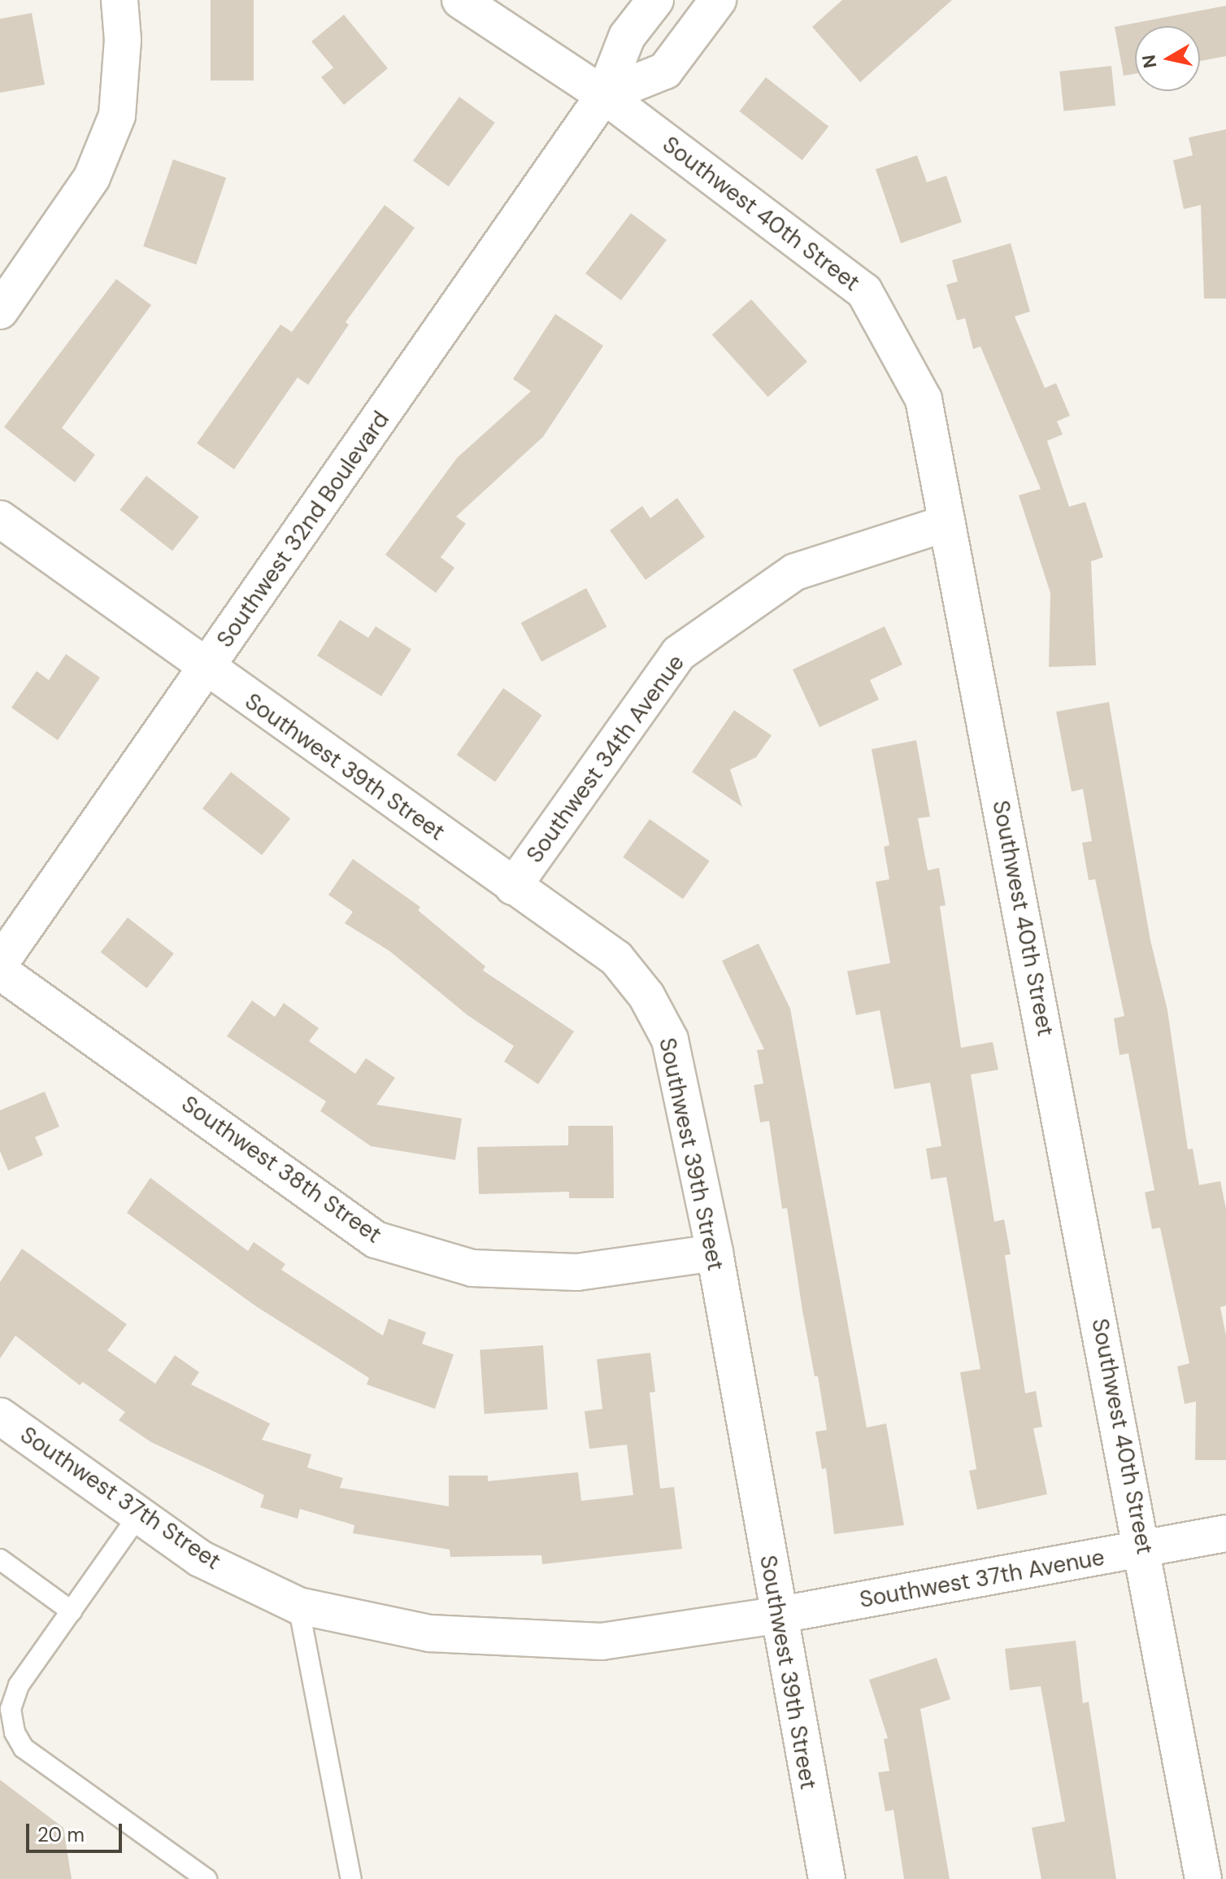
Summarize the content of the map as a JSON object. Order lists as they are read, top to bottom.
{
  "streets": {
    "street": [
      "Southwest 40th Street",
      "Southwest 32nd Boulevard",
      "Southwest 34th Avenue",
      "Southwest 39th Street",
      "Southwest 38th Street",
      "Southwest 37th Street",
      "Southwest 37th Avenue"
    ]
  },
  "crossings": [
    ["Southwest 40th Street", "Southwest 32nd Boulevard"],
    ["Southwest 40th Street", "Southwest 34th Avenue"],
    ["Southwest 40th Street", "Southwest 37th Avenue"],
    ["Southwest 32nd Boulevard", "Southwest 39th Street"],
    ["Southwest 34th Avenue", "Southwest 39th Street"],
    ["Southwest 39th Street", "Southwest 38th Street"],
    ["Southwest 39th Street", "Southwest 37th Street"],
    ["Southwest 39th Street", "Southwest 37th Avenue"],
    ["Southwest 37th Street", "Southwest 37th Avenue"]
  ],
  "scale_bar": "20 m",
  "north": "left"
}
